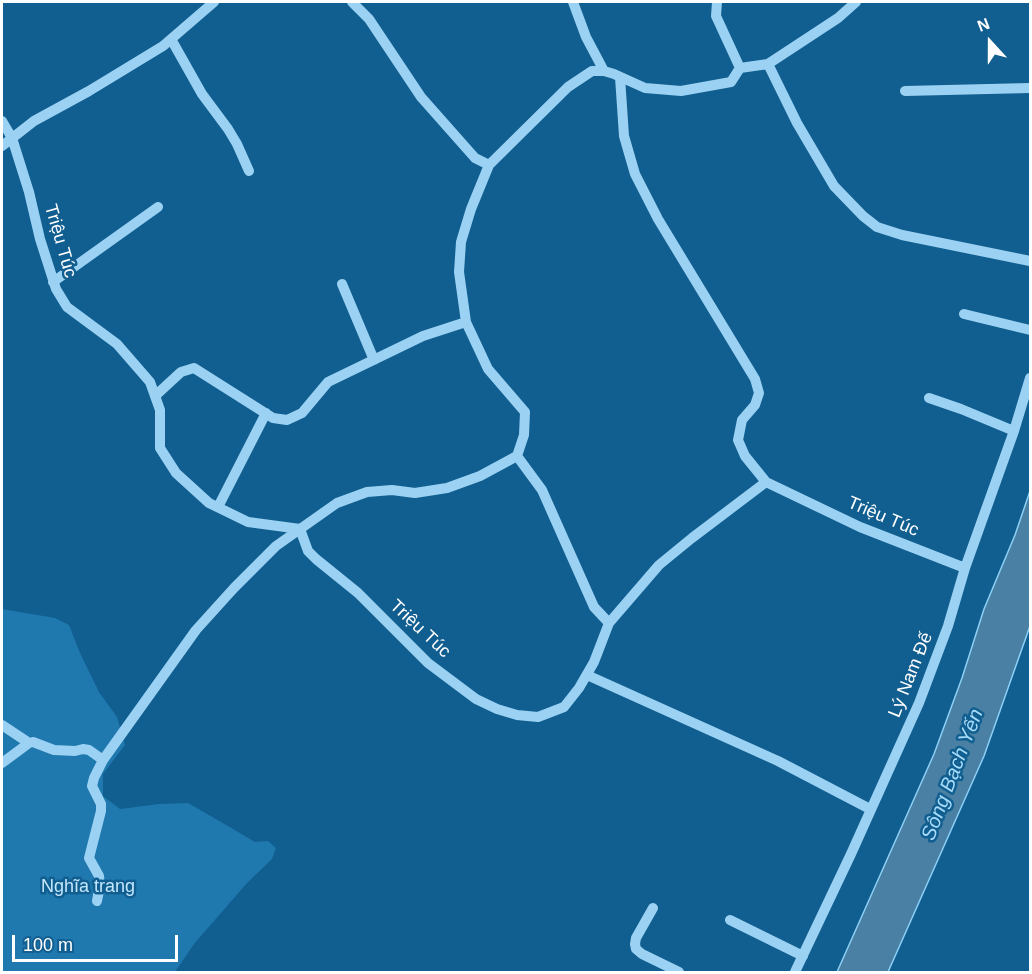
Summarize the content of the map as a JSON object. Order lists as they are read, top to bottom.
{
  "streets": {
    "street": ["Triệu Túc", "Lý Nam Đế"]
  },
  "crossings": [
    ["Triệu Túc", "Lý Nam Đế"]
  ],
  "water": ["Sông Bạch Yến"],
  "parks": ["Nghĩa trang"],
  "scale_bar": "100 m",
  "north": "top"
}
